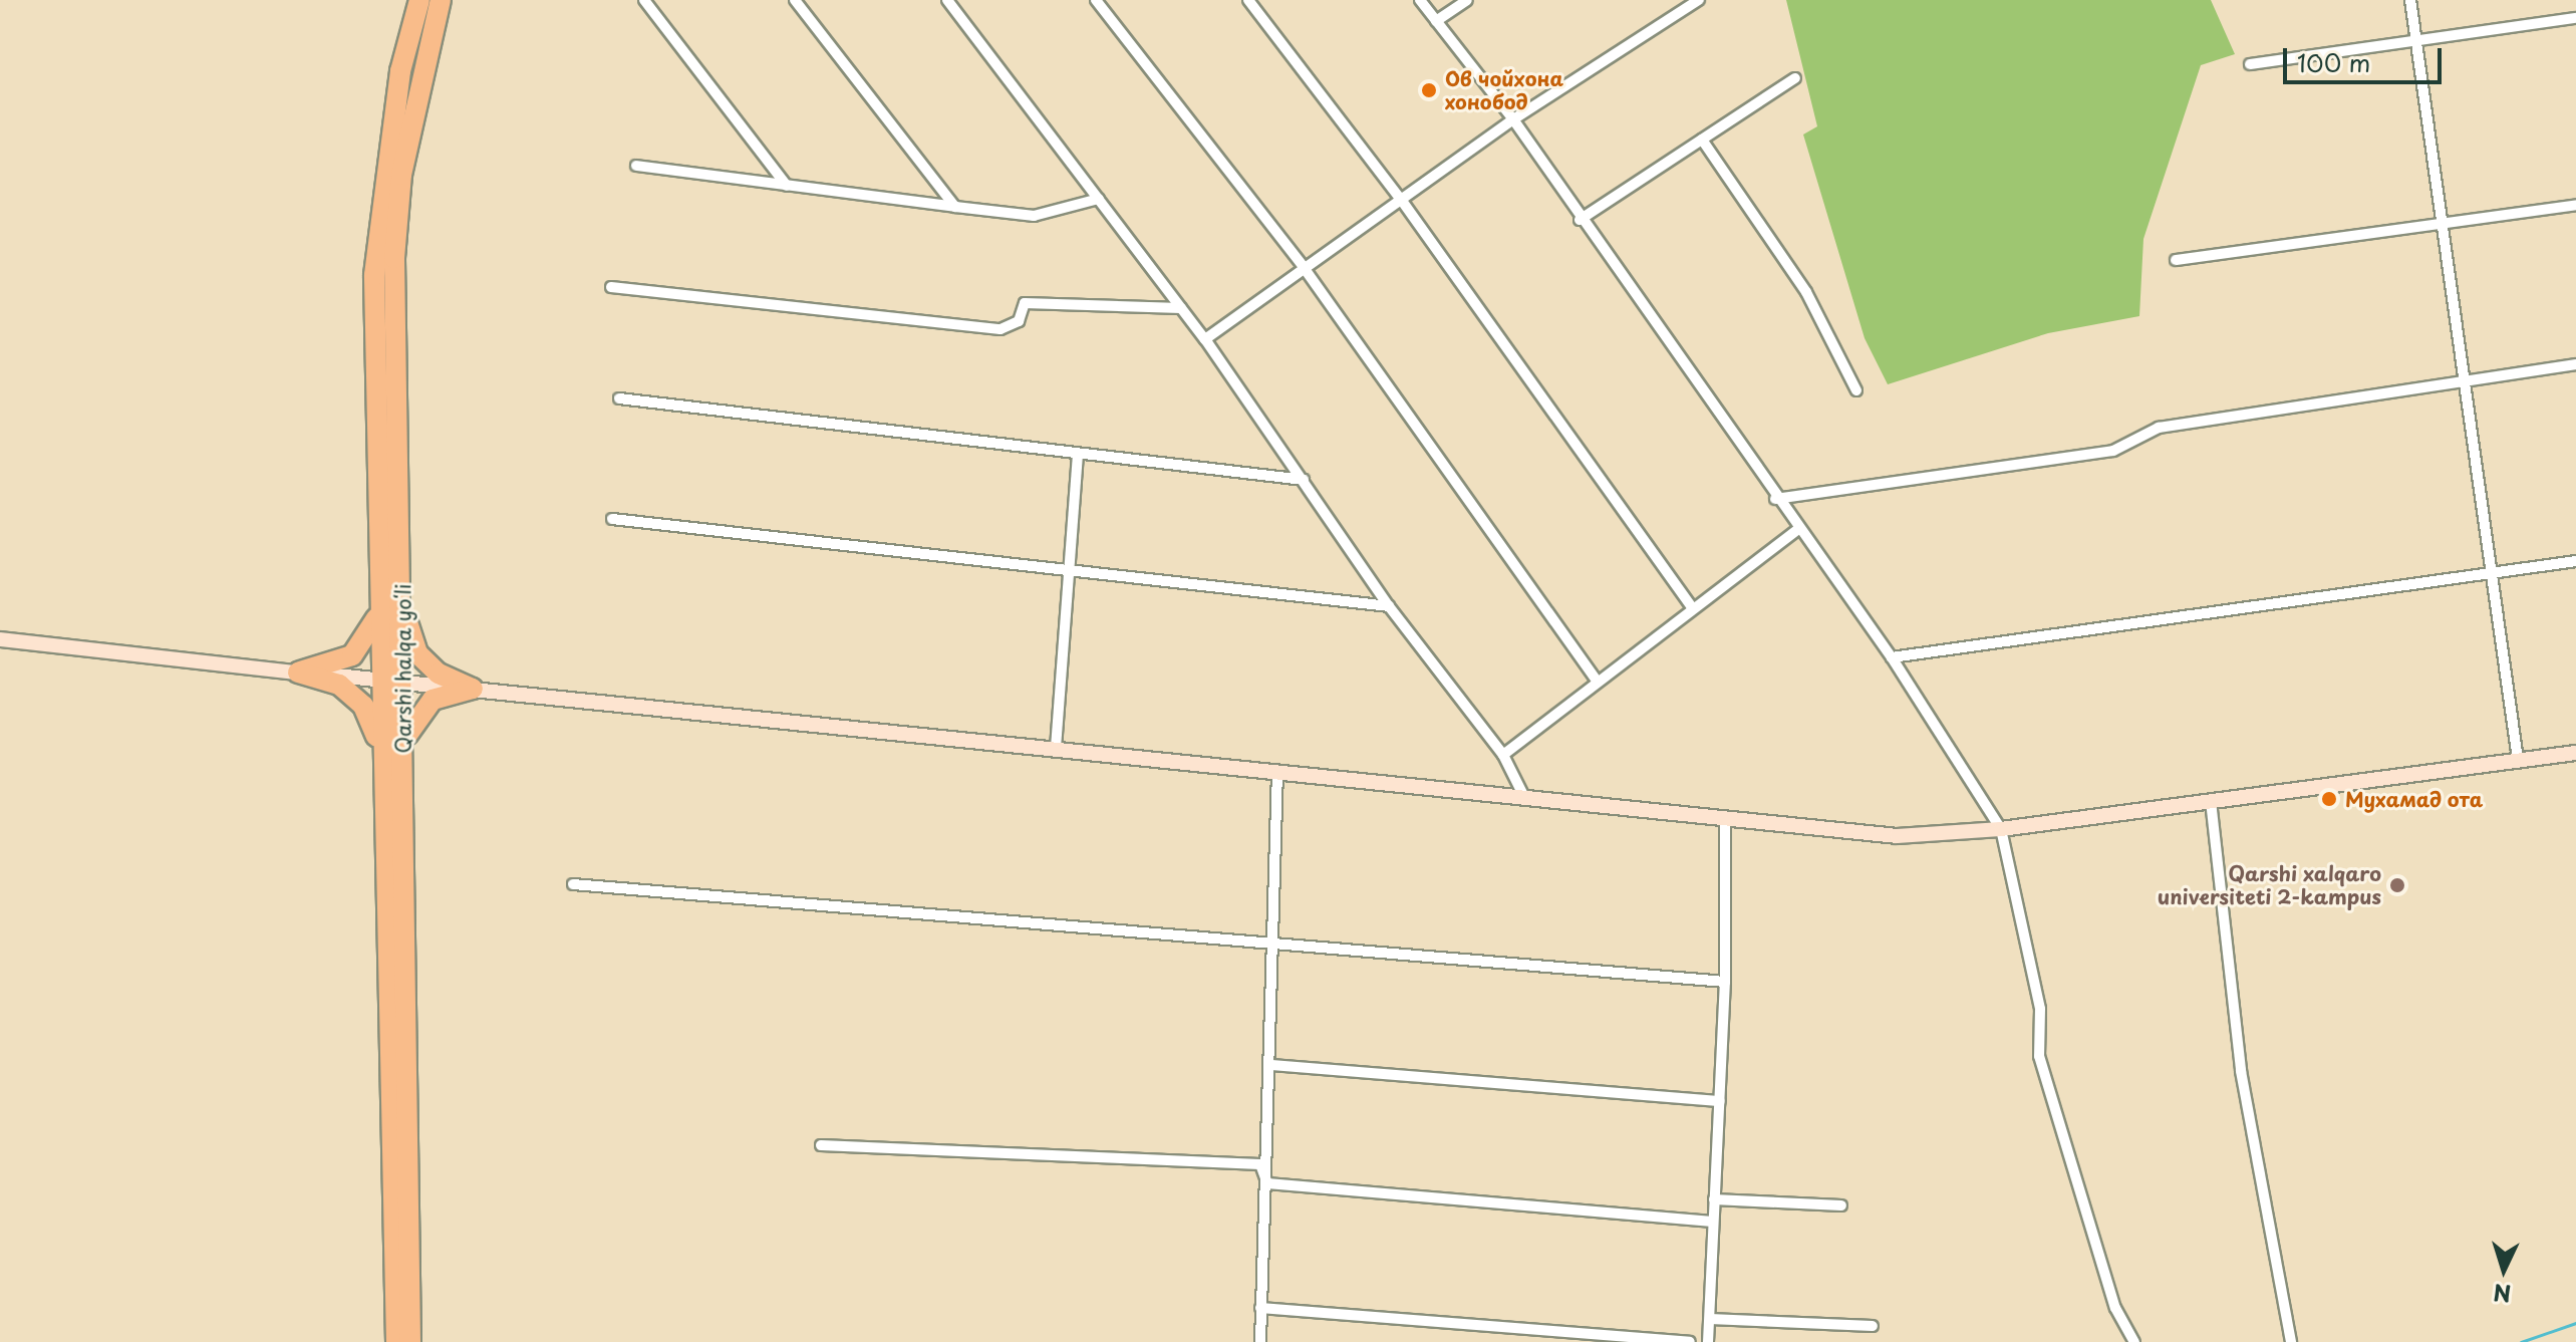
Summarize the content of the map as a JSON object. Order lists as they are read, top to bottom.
{
  "streets": {
    "highway": ["Qarshi halqa yoʻli"]
  },
  "places": ["Ов чойхона хонобод", "Мухамад ота", "Qarshi xalqaro universiteti 2-kampus"],
  "scale_bar": "100 m",
  "north": "bottom"
}
